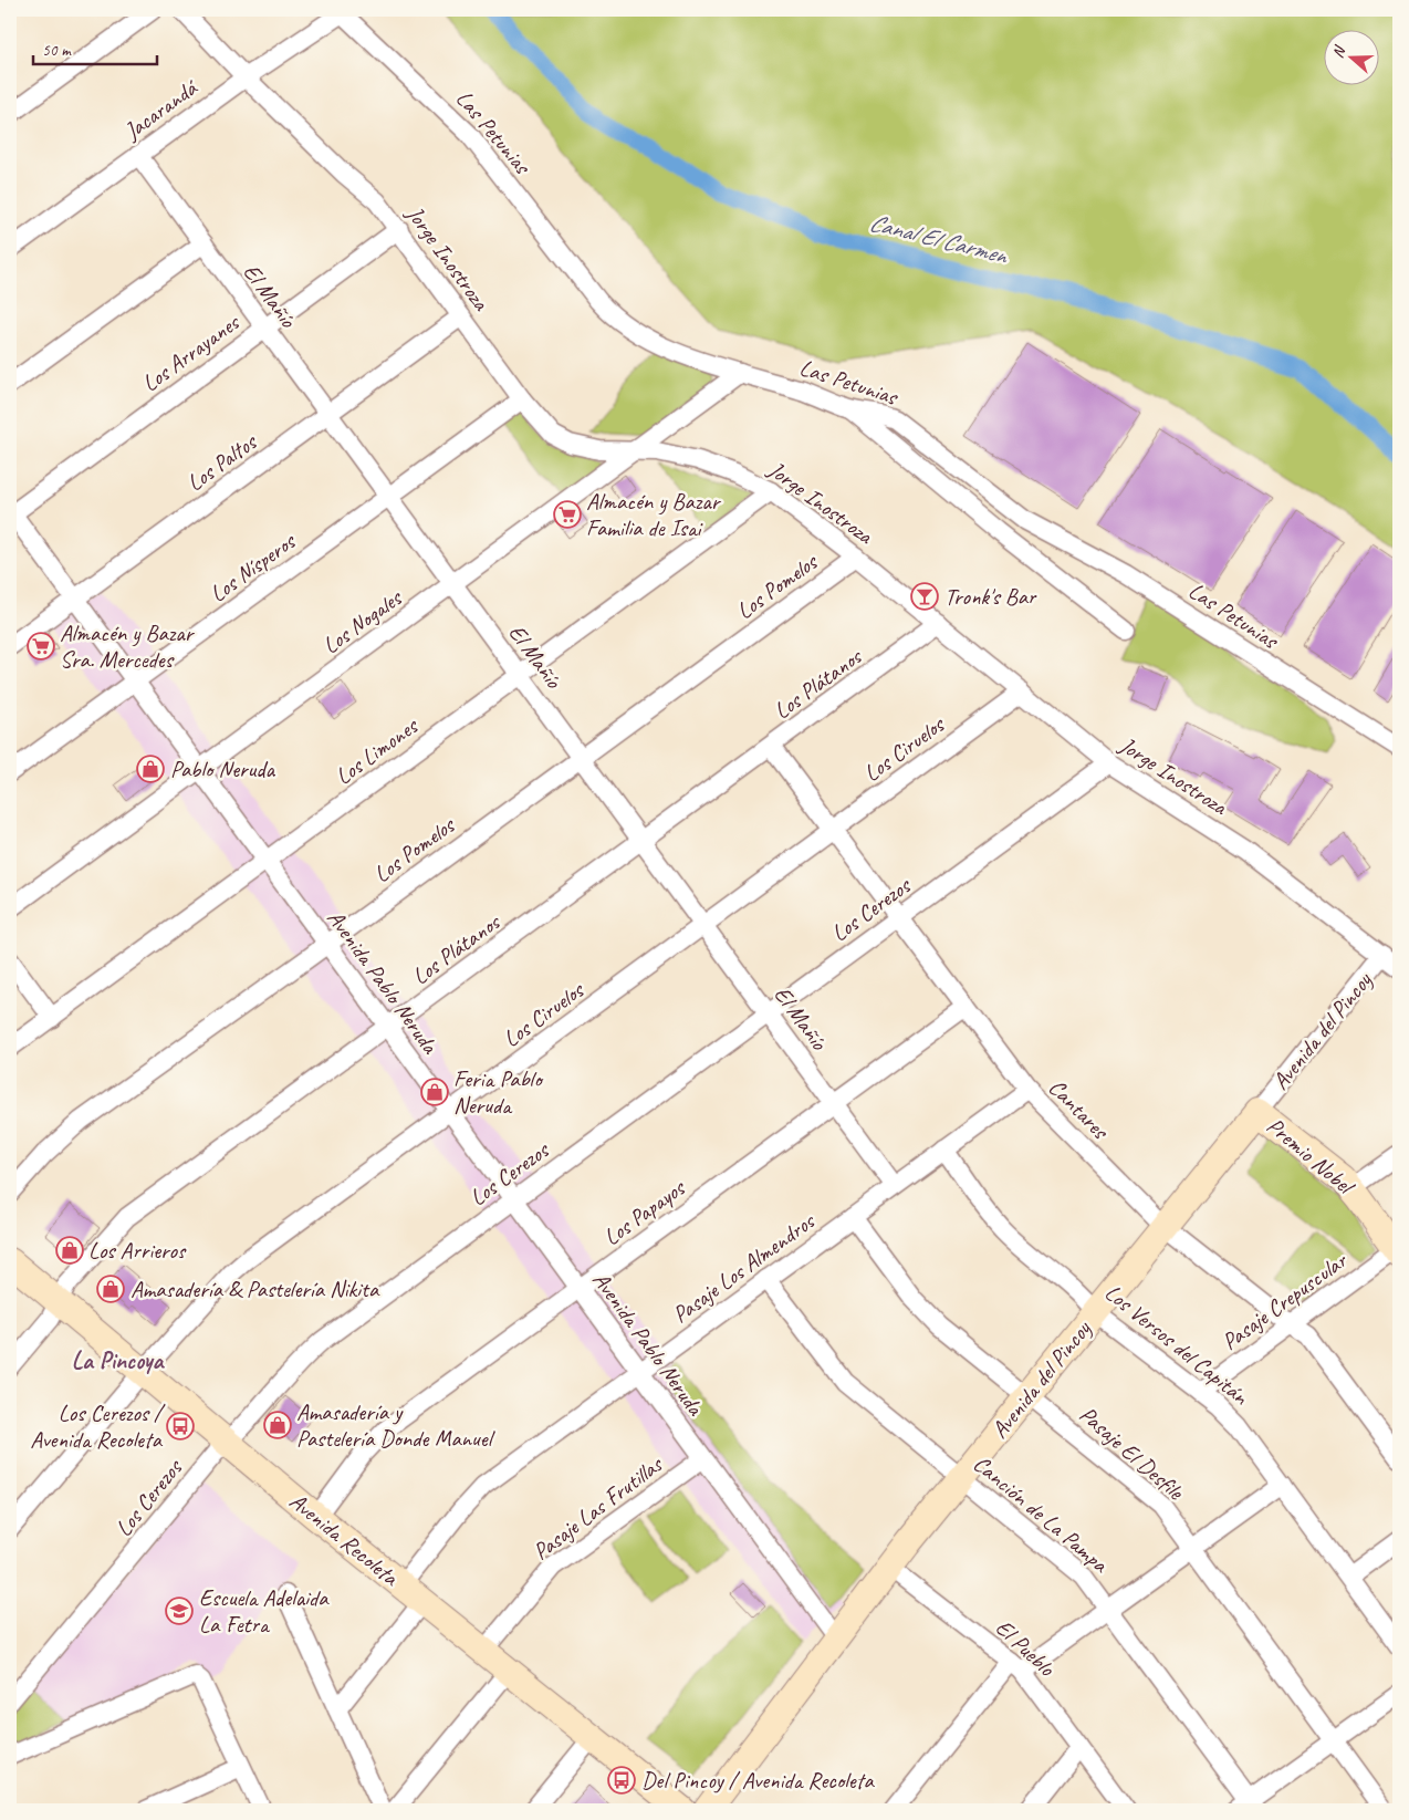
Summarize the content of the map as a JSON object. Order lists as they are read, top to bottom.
{
  "streets": {
    "street": [
      "Jacarandá",
      "Las Petunias",
      "Jorge Inostroza",
      "El Mañío",
      "Los Arrayanes",
      "Los Paltos",
      "Los Nísperos",
      "Los Pomelos",
      "Los Nogales",
      "Los Plátanos",
      "Los Ciruelos",
      "Los Limones",
      "Los Cerezos",
      "Avenida Pablo Neruda",
      "Avenida del Pincoy",
      "Cantares",
      "Premio Nobel",
      "Los Papayos",
      "Pasaje Los Almendros",
      "Pasaje Crepuscular",
      "Los Versos del Capitán",
      "Pasaje El Desfile",
      "Pasaje Las Frutillas",
      "Canción de La Pampa",
      "Avenida Recoleta",
      "El Pueblo"
    ]
  },
  "crossings": [
    ["Jacarandá", "Las Petunias"],
    ["Jacarandá", "Jorge Inostroza"],
    ["Jacarandá", "El Mañío"],
    ["Las Petunias", "Los Nogales"],
    ["Jorge Inostroza", "Los Arrayanes"],
    ["Jorge Inostroza", "Los Paltos"],
    ["Jorge Inostroza", "Los Nísperos"],
    ["Jorge Inostroza", "Los Pomelos"],
    ["Jorge Inostroza", "Los Nogales"],
    ["Jorge Inostroza", "Los Plátanos"],
    ["Jorge Inostroza", "Los Ciruelos"],
    ["Jorge Inostroza", "Los Limones"],
    ["Jorge Inostroza", "Los Cerezos"],
    ["Jorge Inostroza", "Avenida del Pincoy"],
    ["El Mañío", "Los Arrayanes"],
    ["El Mañío", "Los Paltos"],
    ["El Mañío", "Los Nísperos"],
    ["El Mañío", "Los Pomelos"],
    ["El Mañío", "Los Nogales"],
    ["El Mañío", "Los Plátanos"],
    ["El Mañío", "Los Ciruelos"],
    ["El Mañío", "Los Limones"],
    ["El Mañío", "Los Cerezos"],
    ["El Mañío", "Los Papayos"],
    ["El Mañío", "Pasaje Los Almendros"],
    ["Los Arrayanes", "Avenida Pablo Neruda"],
    ["Los Paltos", "Avenida Pablo Neruda"],
    ["Los Nísperos", "Avenida Pablo Neruda"],
    ["Los Pomelos", "Avenida Pablo Neruda"],
    ["Los Nogales", "Avenida Pablo Neruda"],
    ["Los Plátanos", "Avenida Pablo Neruda"],
    ["Los Plátanos", "Cantares"],
    ["Los Plátanos", "Avenida Recoleta"],
    ["Los Ciruelos", "Avenida Pablo Neruda"],
    ["Los Ciruelos", "Cantares"],
    ["Los Ciruelos", "Avenida Recoleta"],
    ["Los Limones", "Avenida Pablo Neruda"],
    ["Los Cerezos", "Avenida Pablo Neruda"],
    ["Los Cerezos", "Cantares"],
    ["Los Cerezos", "Avenida Recoleta"],
    ["Avenida Pablo Neruda", "Avenida del Pincoy"],
    ["Avenida Pablo Neruda", "Los Papayos"],
    ["Avenida Pablo Neruda", "Pasaje Los Almendros"],
    ["Avenida Pablo Neruda", "Pasaje Las Frutillas"],
    ["Avenida del Pincoy", "Cantares"],
    ["Avenida del Pincoy", "Premio Nobel"],
    ["Avenida del Pincoy", "Los Versos del Capitán"],
    ["Avenida del Pincoy", "Pasaje El Desfile"],
    ["Avenida del Pincoy", "Canción de La Pampa"],
    ["Avenida del Pincoy", "El Pueblo"],
    ["Cantares", "Los Papayos"],
    ["Cantares", "Pasaje Los Almendros"],
    ["Cantares", "Pasaje Crepuscular"],
    ["Premio Nobel", "Pasaje Crepuscular"],
    ["Los Papayos", "Avenida Recoleta"],
    ["Pasaje Los Almendros", "Los Versos del Capitán"],
    ["Pasaje Los Almendros", "Pasaje El Desfile"],
    ["Pasaje Los Almendros", "Canción de La Pampa"],
    ["Pasaje Los Almendros", "Avenida Recoleta"],
    ["Pasaje Crepuscular", "Los Versos del Capitán"],
    ["Pasaje Las Frutillas", "Avenida Recoleta"]
  ],
  "districts": ["La Pincoya"],
  "water": ["Canal El Carmen"],
  "places": {
    "supermarket": ["Almacén y Bazar Familia de Isai", "Almacén y Bazar Sra. Mercedes"],
    "bar": ["Tronk's Bar"],
    "shop": [
      "Pablo Neruda",
      "Feria Pablo Neruda",
      "Los Arrieros",
      "Amasadería & Pastelería Nikita",
      "Amasadería y Pastelería Donde Manuel"
    ],
    "bus stop": ["Los Cerezos / Avenida Recoleta", "Del Pincoy / Avenida Recoleta"],
    "school or university": ["Escuela Adelaida La Fetra"]
  },
  "scale_bar": "50 m",
  "north": "left"
}
